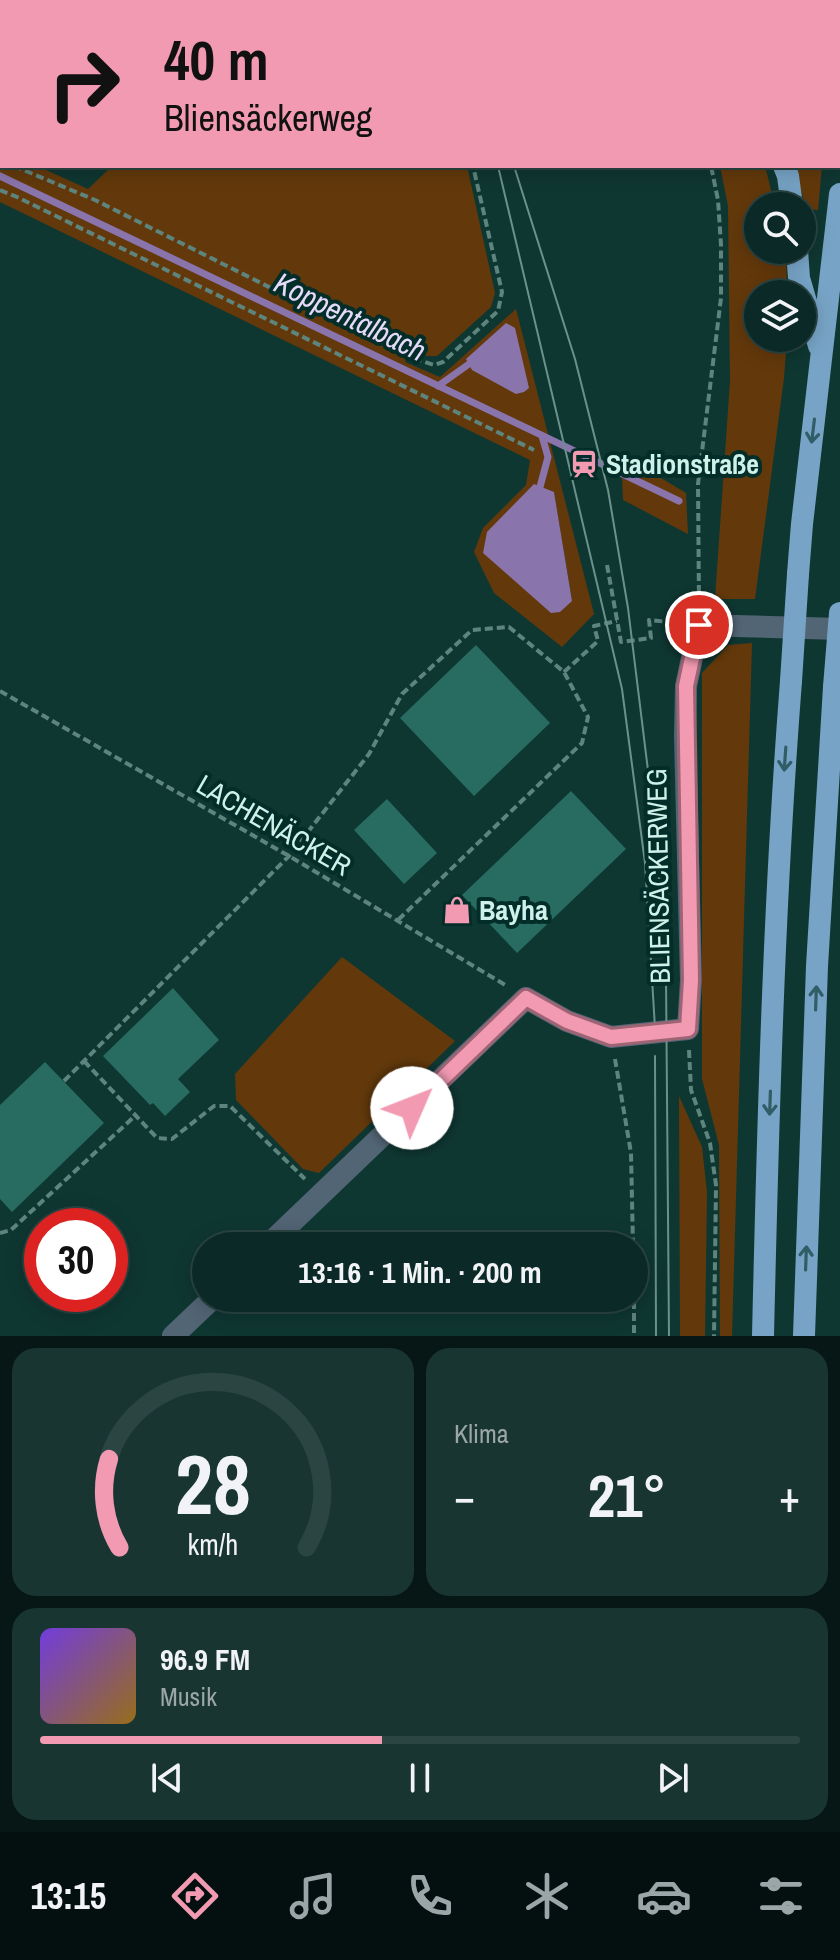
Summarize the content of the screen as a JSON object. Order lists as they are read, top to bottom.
{
  "streets": {
    "street": ["BLIENSÄCKERWEG"],
    "path": ["LACHENÄCKER"]
  },
  "water": ["Koppentalbach"],
  "places": {
    "station": ["Stadionstraße"],
    "shop": ["Bayha"]
  },
  "page": {
    "turn": ["40 m", "Bliensäckerweg"],
    "limit": "30",
    "trip": "13:16 · 1 Min. · 200 m",
    "tile": "Klima",
    "heat": ["−", "21°", "+"],
    "song": ["96.9 FM", "Musik"],
    "tabs": "13:15",
    "gauge": ["28", "km/h"]
  }
}
